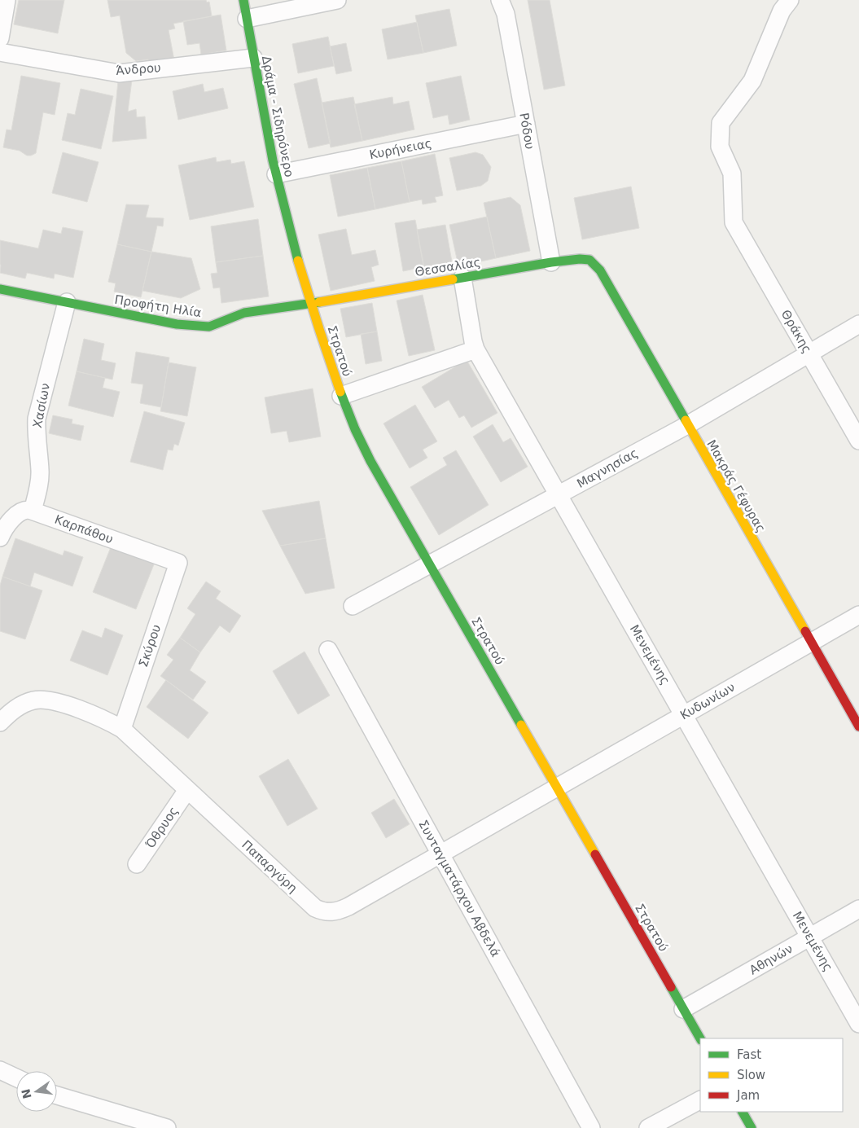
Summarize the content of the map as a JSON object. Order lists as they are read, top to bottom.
{
  "streets": {
    "street": [
      "Άνδρου",
      "Δράμα - Σιδηρόνερο",
      "Ρόδου",
      "Κυρήνειας",
      "Θεσσαλίας",
      "Προφήτη Ηλία",
      "Θράκης",
      "Στρατού",
      "Χασίων",
      "Μαγνησίας",
      "Μακράς Γέφυρας",
      "Καρπάθου",
      "Σκύρου",
      "Μενεμένης",
      "Κυδωνίων",
      "Όθρυος",
      "Παπαργύρη",
      "Συνταγματάρχου Αβδελά",
      "Αθηνών"
    ]
  },
  "crossings": [
    ["Άνδρου", "Δράμα - Σιδηρόνερο"],
    ["Δράμα - Σιδηρόνερο", "Κυρήνειας"],
    ["Δράμα - Σιδηρόνερο", "Στρατού"],
    ["Ρόδου", "Κυρήνειας"],
    ["Ρόδου", "Θεσσαλίας"],
    ["Θεσσαλίας", "Προφήτη Ηλία"],
    ["Θεσσαλίας", "Στρατού"],
    ["Θεσσαλίας", "Μακράς Γέφυρας"],
    ["Θεσσαλίας", "Μενεμένης"],
    ["Προφήτη Ηλία", "Στρατού"],
    ["Προφήτη Ηλία", "Χασίων"],
    ["Θράκης", "Μαγνησίας"],
    ["Στρατού", "Μαγνησίας"],
    ["Στρατού", "Κυδωνίων"],
    ["Στρατού", "Παπαργύρη"],
    ["Στρατού", "Αθηνών"],
    ["Χασίων", "Καρπάθου"],
    ["Μαγνησίας", "Μακράς Γέφυρας"],
    ["Μαγνησίας", "Μενεμένης"],
    ["Μακράς Γέφυρας", "Κυδωνίων"],
    ["Καρπάθου", "Σκύρου"],
    ["Σκύρου", "Παπαργύρη"],
    ["Μενεμένης", "Κυδωνίων"],
    ["Μενεμένης", "Αθηνών"],
    ["Κυδωνίων", "Παπαργύρη"],
    ["Όθρυος", "Παπαργύρη"],
    ["Παπαργύρη", "Συνταγματάρχου Αβδελά"]
  ],
  "legend": ["Fast", "Slow", "Jam"],
  "north": "left"
}
